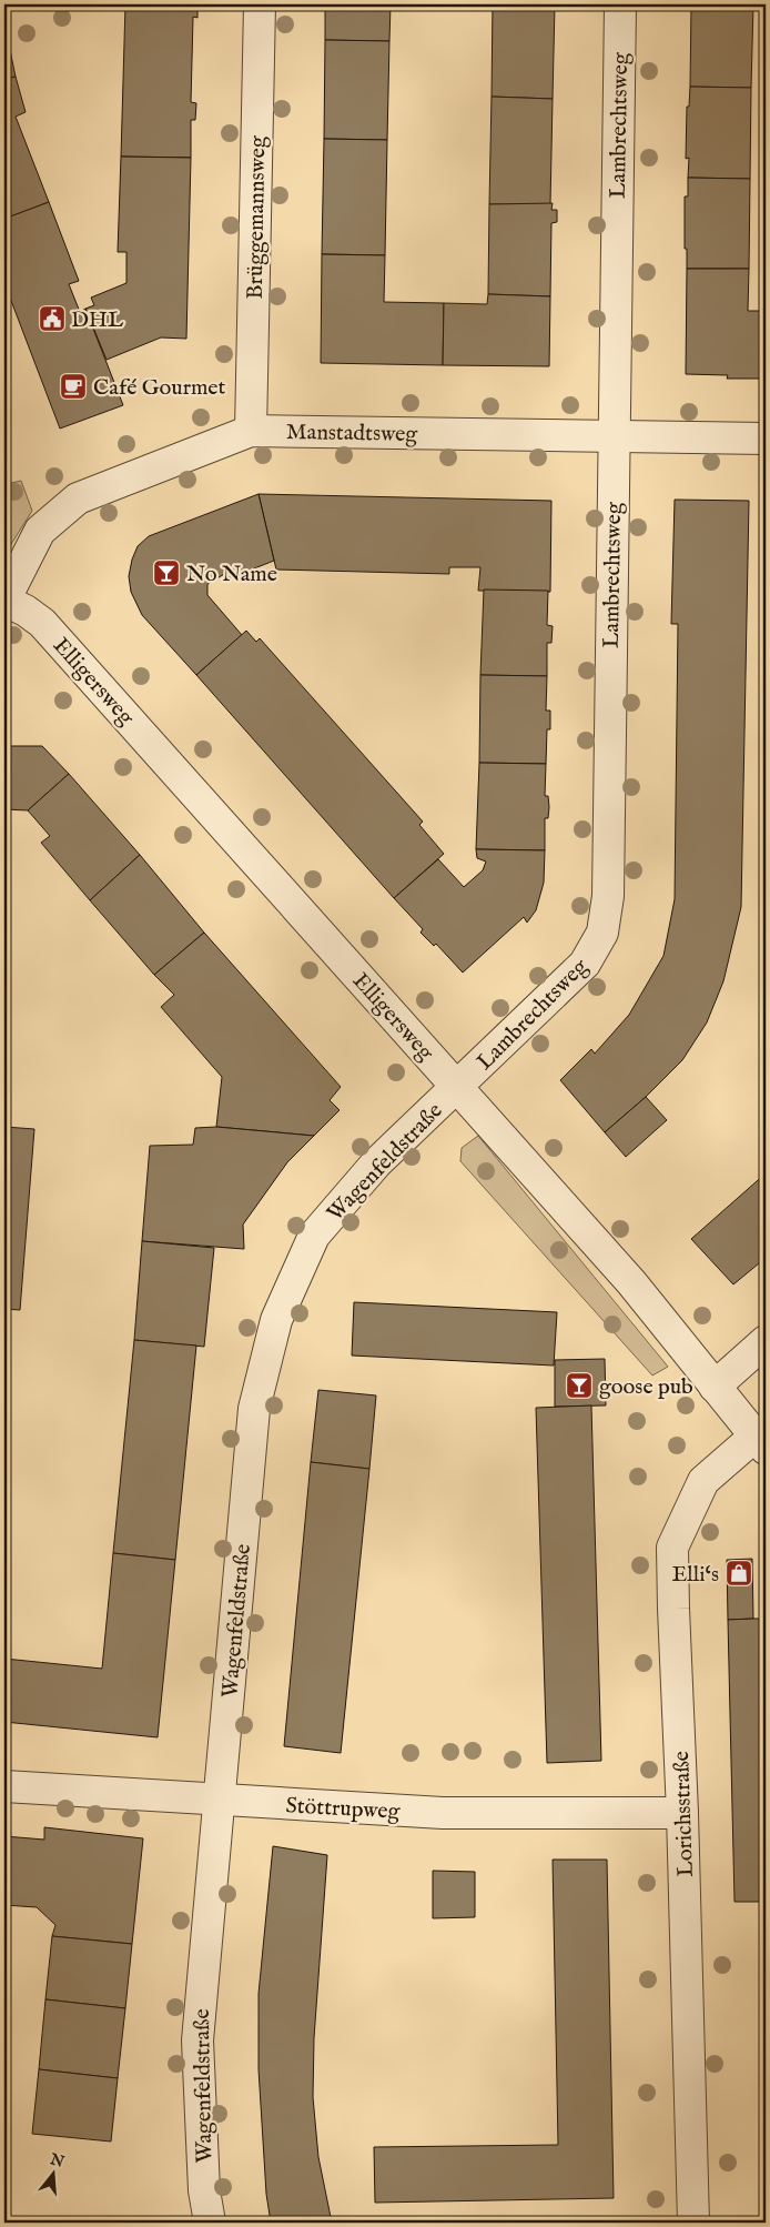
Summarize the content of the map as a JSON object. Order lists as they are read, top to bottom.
{
  "streets": {
    "street": [
      "Lambrechtsweg",
      "Brüggemannsweg",
      "Manstadtsweg",
      "Elligersweg",
      "Wagenfeldstraße",
      "Stöttrupweg",
      "Lorichsstraße"
    ]
  },
  "crossings": [
    ["Lambrechtsweg", "Manstadtsweg"],
    ["Lambrechtsweg", "Elligersweg"],
    ["Lambrechtsweg", "Wagenfeldstraße"],
    ["Brüggemannsweg", "Manstadtsweg"],
    ["Manstadtsweg", "Elligersweg"],
    ["Elligersweg", "Wagenfeldstraße"],
    ["Elligersweg", "Lorichsstraße"],
    ["Wagenfeldstraße", "Stöttrupweg"],
    ["Stöttrupweg", "Lorichsstraße"]
  ],
  "places": {
    "public building": ["DHL"],
    "cafe": ["Café Gourmet"],
    "bar": ["No Name", "goose pub"],
    "shop": ["Elli‘s"]
  },
  "north": "top"
}
